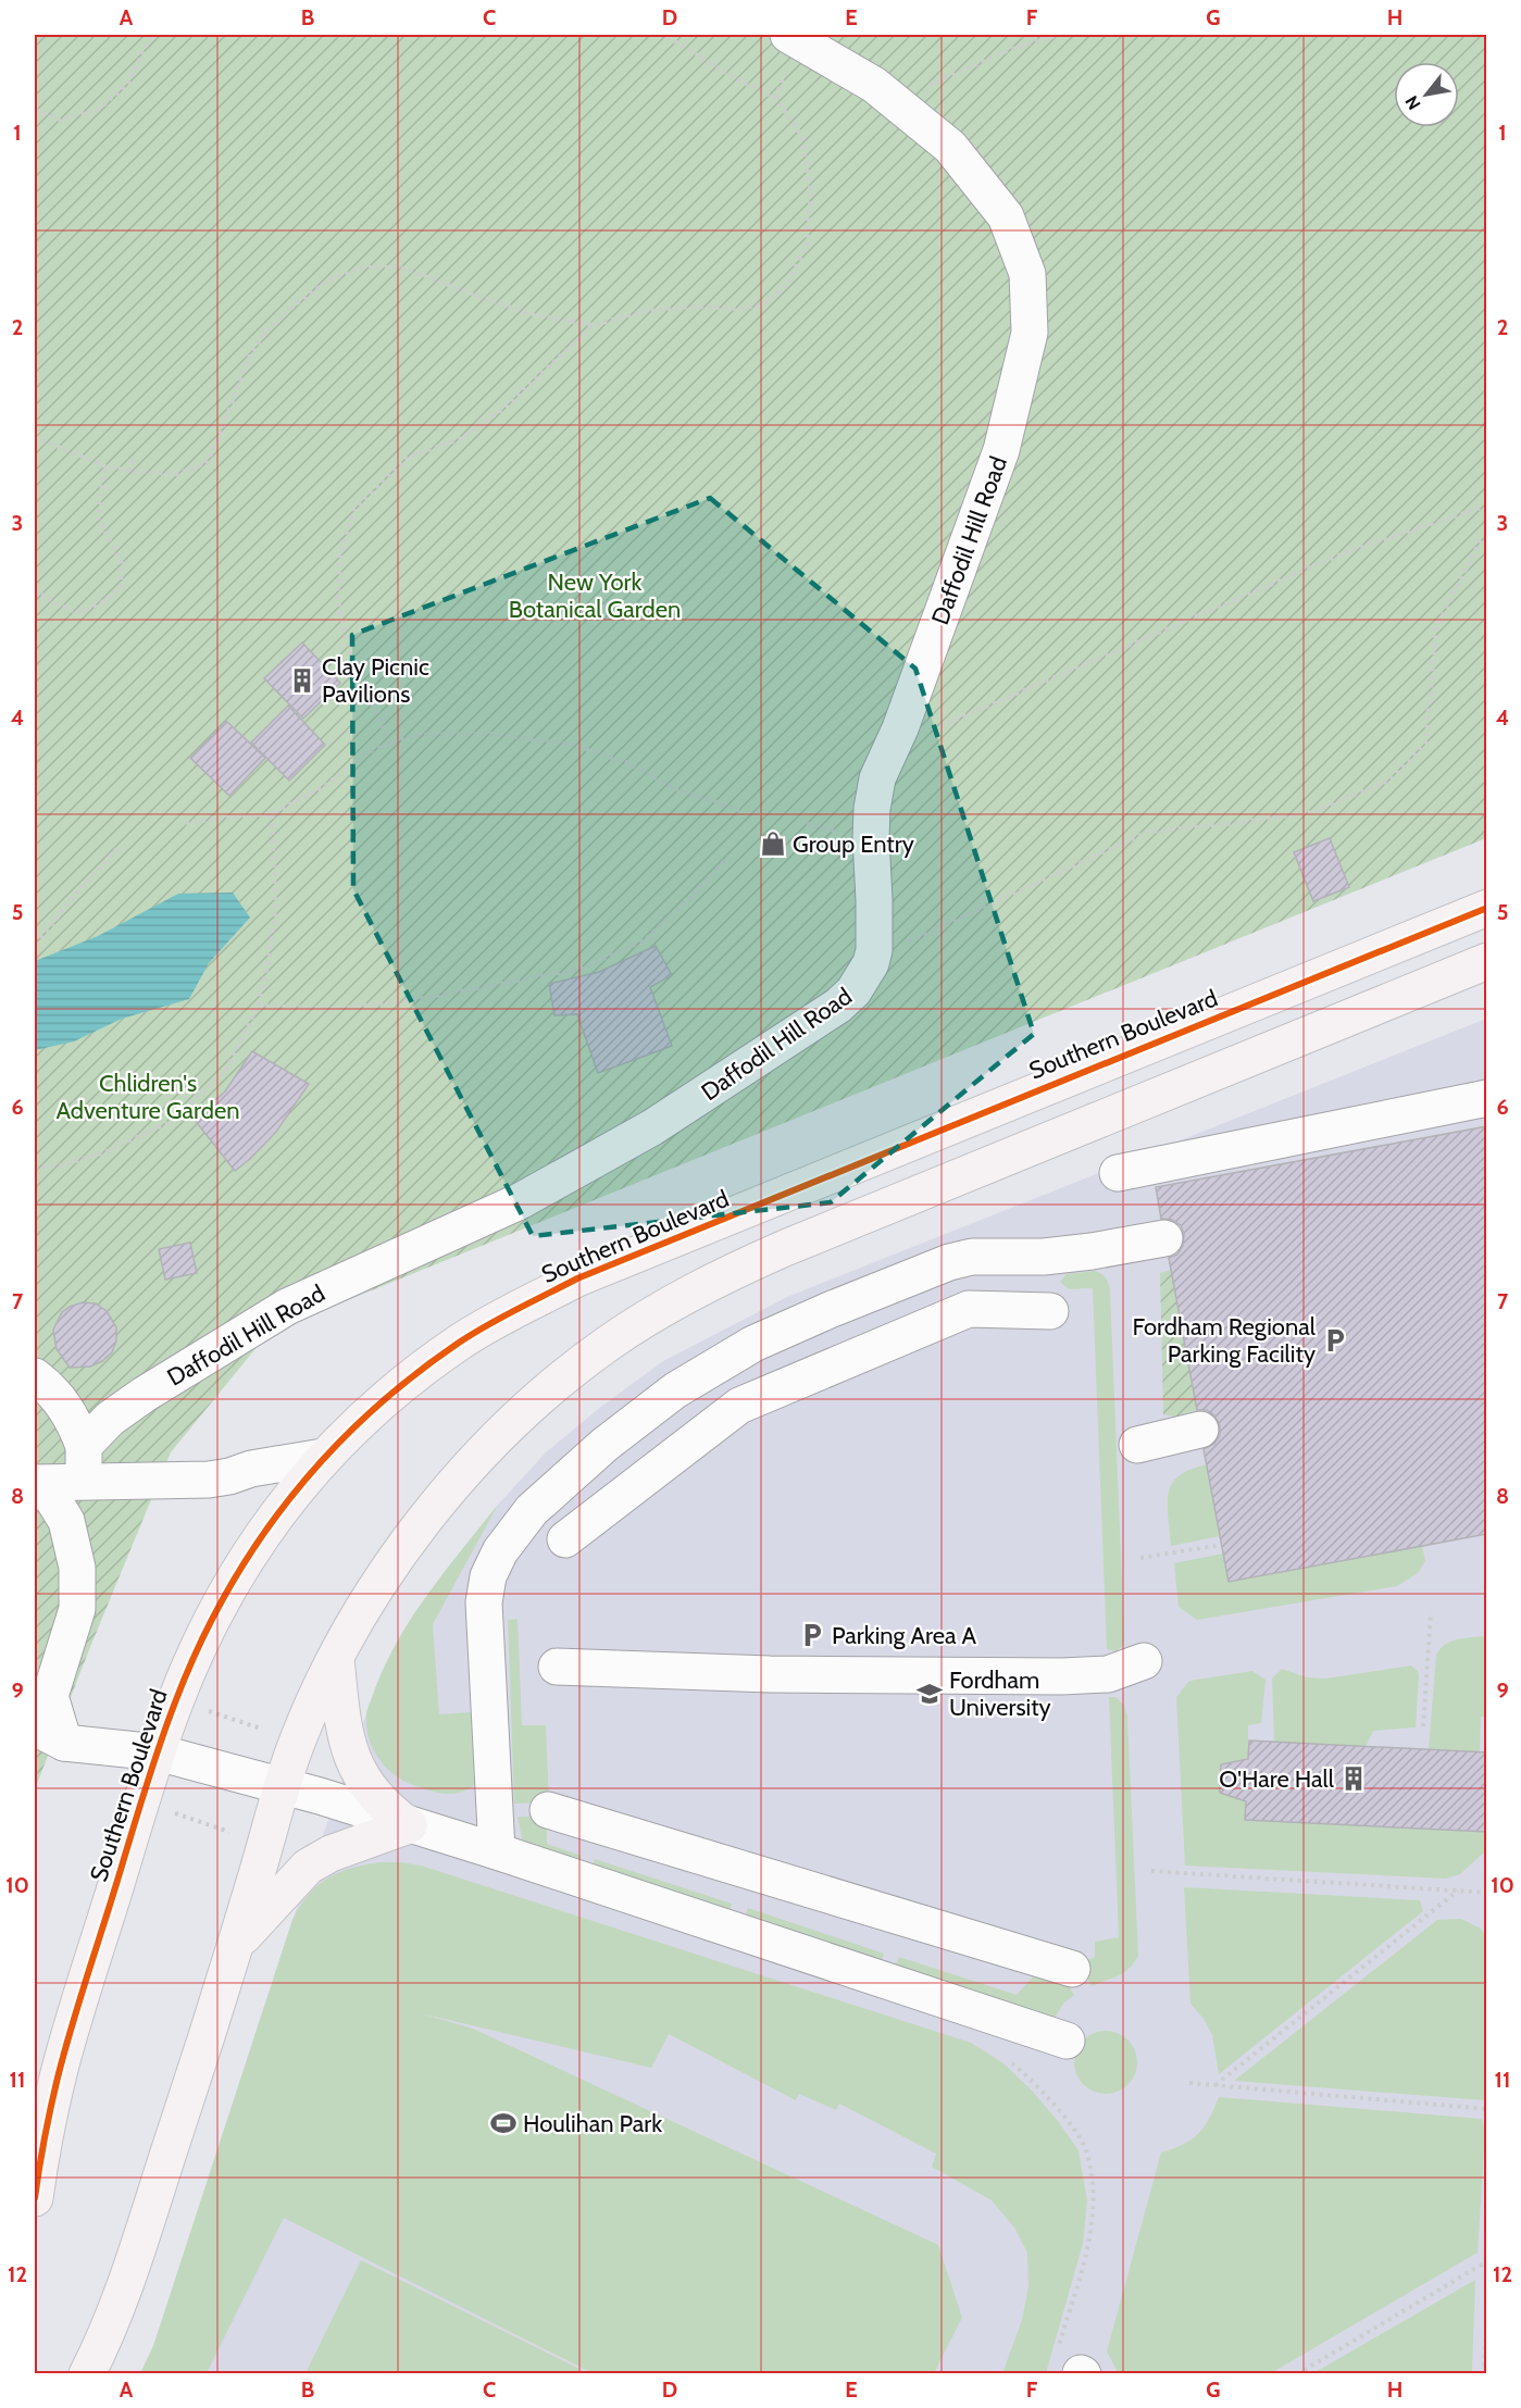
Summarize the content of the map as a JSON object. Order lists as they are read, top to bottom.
{
  "streets": {
    "main road": ["Southern Boulevard"],
    "lane": ["Daffodil Hill Road"]
  },
  "parks": ["New York Botanical Garden", "Chlidren's Adventure Garden"],
  "places": {
    "building": ["Clay Picnic Pavilions", "O'Hare Hall"],
    "shop": ["Group Entry"],
    "parking": ["Fordham Regional Parking Facility", "Parking Area A"],
    "school or university": ["Fordham University"],
    "sports": ["Houlihan Park"]
  },
  "north": "bottom left",
  "grid": {
    "columns": [
      "A",
      "B",
      "C",
      "D",
      "E",
      "F",
      "G",
      "H"
    ],
    "rows": [
      "1",
      "2",
      "3",
      "4",
      "5",
      "6",
      "7",
      "8",
      "9",
      "10",
      "11",
      "12"
    ]
  }
}
